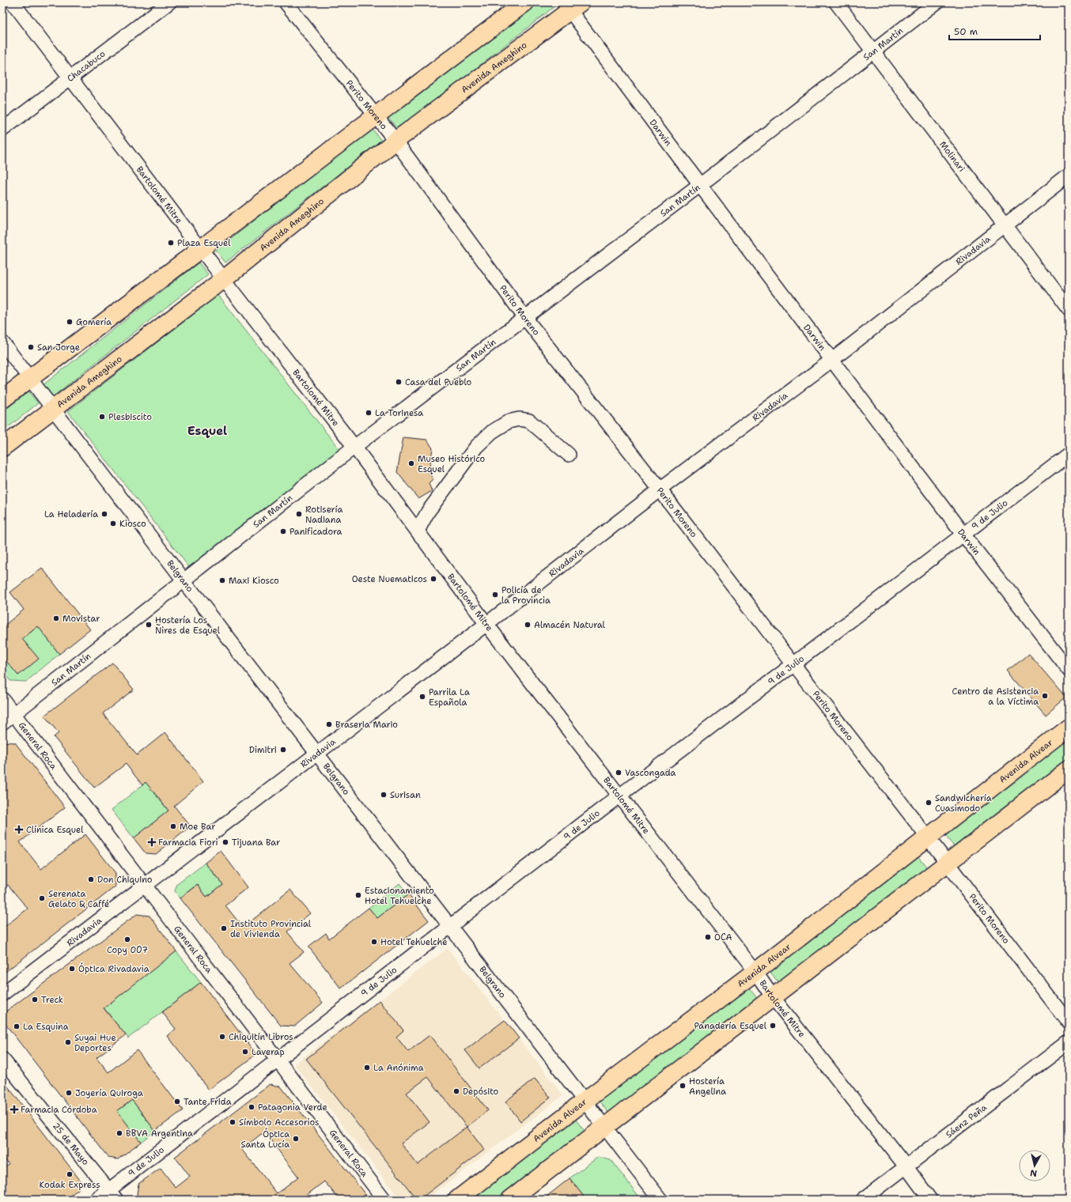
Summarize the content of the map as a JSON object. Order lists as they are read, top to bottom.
{
  "streets": {
    "main road": ["Avenida Ameghino", "Avenida Alvear"],
    "street": [
      "San Martín",
      "Chacabuco",
      "Perito Moreno",
      "Darwin",
      "Molinari",
      "Bartolomé Mitre",
      "Rivadavia",
      "9 de Julio",
      "Belgrano",
      "General Roca",
      "Sáenz Peña",
      "25 de Mayo"
    ]
  },
  "crossings": [
    ["San Martín", "Perito Moreno"],
    ["San Martín", "Darwin"],
    ["San Martín", "Molinari"],
    ["San Martín", "Bartolomé Mitre"],
    ["San Martín", "Belgrano"],
    ["San Martín", "General Roca"],
    ["Chacabuco", "Bartolomé Mitre"],
    ["Avenida Ameghino", "Perito Moreno"],
    ["Avenida Ameghino", "Darwin"],
    ["Avenida Ameghino", "Bartolomé Mitre"],
    ["Avenida Ameghino", "Belgrano"],
    ["Perito Moreno", "Rivadavia"],
    ["Perito Moreno", "9 de Julio"],
    ["Perito Moreno", "Avenida Alvear"],
    ["Darwin", "Rivadavia"],
    ["Darwin", "9 de Julio"],
    ["Molinari", "Rivadavia"],
    ["Bartolomé Mitre", "Rivadavia"],
    ["Bartolomé Mitre", "9 de Julio"],
    ["Bartolomé Mitre", "Avenida Alvear"],
    ["Bartolomé Mitre", "Sáenz Peña"],
    ["Rivadavia", "Belgrano"],
    ["Rivadavia", "General Roca"],
    ["9 de Julio", "Belgrano"],
    ["9 de Julio", "General Roca"],
    ["9 de Julio", "25 de Mayo"],
    ["Belgrano", "Avenida Alvear"]
  ],
  "districts": ["Esquel"],
  "places": {
    "other": [
      "Plaza Esquel",
      "Gomería",
      "San Jorge",
      "Casa del Pueblo",
      "La Torinesa",
      "Plesbiscito",
      "Museo Histórico Esquel",
      "La Heladería",
      "Rotisería Nadiana",
      "Kiosco",
      "Panificadora",
      "Oeste Nuematicos",
      "Maxi Kiosco",
      "Policía de la Provincia",
      "Movistar",
      "Hostería Los Ñires de Esquel",
      "Almacén Natural",
      "Centro de Asistencia a la Víctima",
      "Parrila La Española",
      "Braseria Mario",
      "Dimitri",
      "Vascongada",
      "Surisan",
      "Sandwichería Cuasimodo",
      "Moe Bar",
      "Tijuana Bar",
      "Don Chiquino",
      "Estacionamiento Hotel Tehuelche",
      "Serenata Gelato & Caffé",
      "Instituto Provincial de Vivienda",
      "OCA",
      "Copy 007",
      "Hotel Tehuelche",
      "Óptica Rivadavia",
      "Treck",
      "Panadería Esquel",
      "La Esquina",
      "Chiquitín Libros",
      "Suyai Hue Deportes",
      "Laverap",
      "La Anónima",
      "Hostería Angelina",
      "Depósito",
      "Joyería Quiroga",
      "Tante Frida",
      "Patagonia Verde",
      "Símbolo Accesorios",
      "BBVA Argentina",
      "Óptica Santa Lucía",
      "Kodak Express"
    ],
    "health": ["Clínica Esquel", "Farmacia Fiori", "Farmacia Córdoba"]
  },
  "scale_bar": "50 m",
  "north": "bottom"
}
